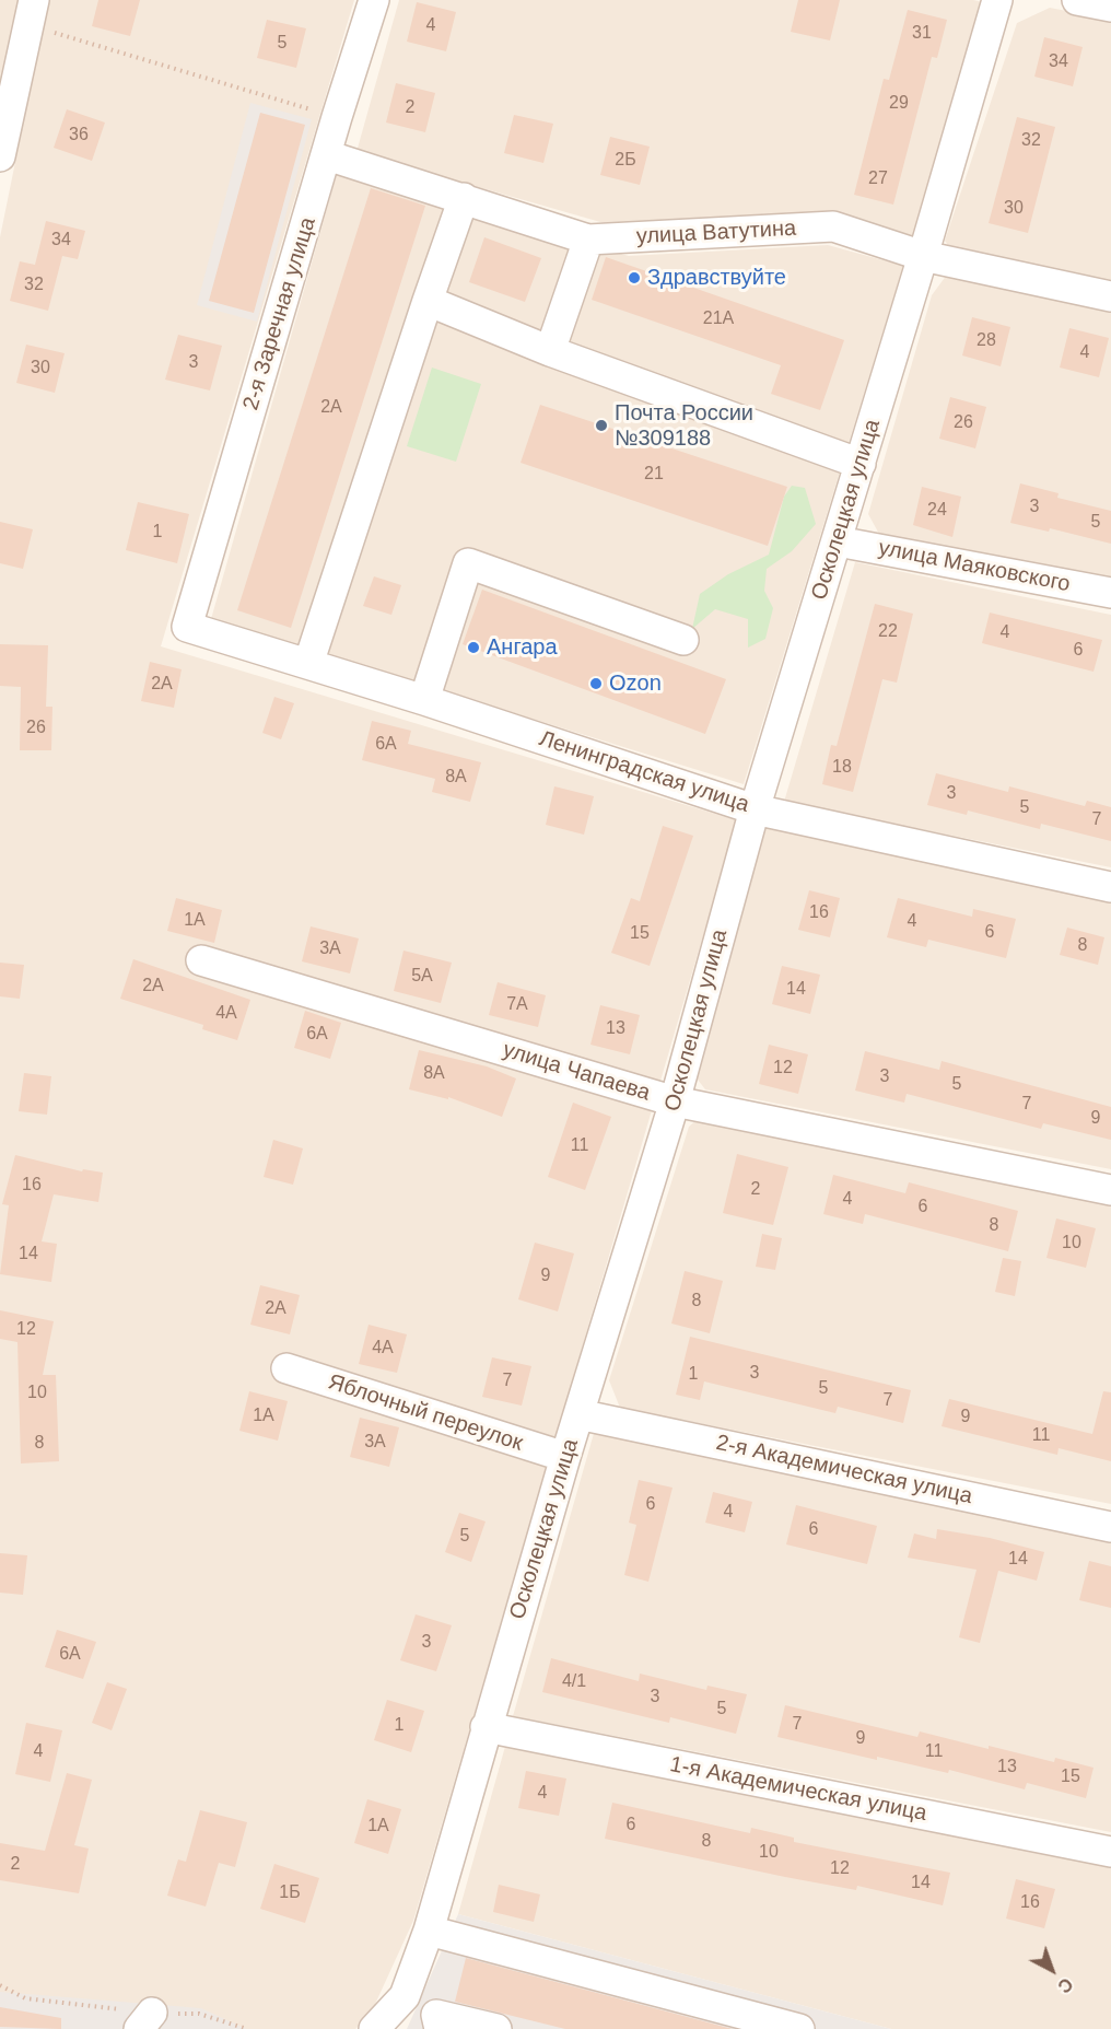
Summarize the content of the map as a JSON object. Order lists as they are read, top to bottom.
{
  "streets": {
    "street": [
      "улица Ватутина",
      "2-я Заречная улица",
      "Осколецкая улица",
      "улица Маяковского",
      "Ленинградская улица",
      "улица Чапаева",
      "Яблочный переулок",
      "2-я Академическая улица",
      "1-я Академическая улица"
    ]
  },
  "crossings": [
    ["улица Ватутина", "2-я Заречная улица"],
    ["улица Ватутина", "Осколецкая улица"],
    ["2-я Заречная улица", "Ленинградская улица"],
    ["Осколецкая улица", "улица Маяковского"],
    ["Осколецкая улица", "Ленинградская улица"],
    ["Осколецкая улица", "улица Чапаева"],
    ["Осколецкая улица", "Яблочный переулок"],
    ["Осколецкая улица", "2-я Академическая улица"],
    ["Осколецкая улица", "1-я Академическая улица"]
  ],
  "places": [
    "Здравствуйте",
    "Почта России №309188",
    "Ангара",
    "Ozon"
  ],
  "house_numbers": [
    "4",
    "31",
    "5",
    "34",
    "29",
    "2",
    "36",
    "32",
    "2Б",
    "27",
    "30",
    "34",
    "32",
    "21А",
    "28",
    "4",
    "3",
    "30",
    "2А",
    "26",
    "21",
    "3",
    "24",
    "5",
    "1",
    "22",
    "4",
    "6",
    "2А",
    "26",
    "6А",
    "18",
    "8А",
    "3",
    "5",
    "7",
    "16",
    "1А",
    "4",
    "6",
    "15",
    "8",
    "3А",
    "5А",
    "2А",
    "14",
    "7А",
    "4А",
    "13",
    "6А",
    "12",
    "8А",
    "3",
    "5",
    "7",
    "9",
    "11",
    "16",
    "2",
    "4",
    "6",
    "8",
    "10",
    "14",
    "9",
    "8",
    "2А",
    "12",
    "4А",
    "3",
    "1",
    "7",
    "5",
    "10",
    "7",
    "1А",
    "9",
    "11",
    "3А",
    "8",
    "6",
    "4",
    "6",
    "5",
    "14",
    "3",
    "6А",
    "4/1",
    "3",
    "5",
    "7",
    "1",
    "9",
    "4",
    "11",
    "13",
    "15",
    "4",
    "6",
    "1А",
    "8",
    "10",
    "2",
    "12",
    "14",
    "1Б",
    "16"
  ],
  "north": "bottom right"
}
